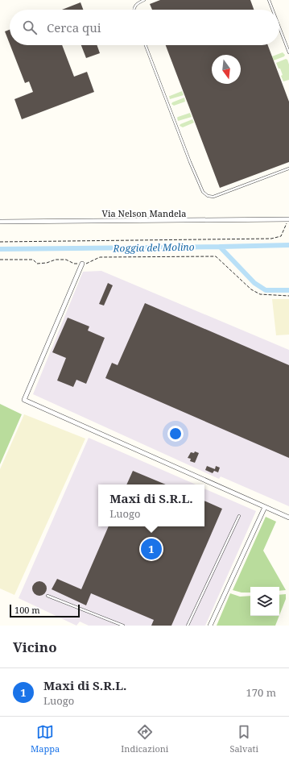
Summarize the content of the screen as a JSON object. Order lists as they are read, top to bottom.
{
  "streets": {
    "street": ["Via Nelson Mandela"]
  },
  "water": ["Roggia del Molino"],
  "scale_bar": "100 m",
  "north": "bottom",
  "page": {
    "search": "Cerca qui",
    "popup": ["Maxi di S.R.L.", "Luogo"],
    "pins": "1",
    "scale": "100 m",
    "heading": "Vicino",
    "list": [
      {
        "mark": "1",
        "name": "Maxi di S.R.L.",
        "note": "Luogo",
        "value": "170 m"
      }
    ],
    "nav": ["Mappa", "Indicazioni", "Salvati"]
  }
}
